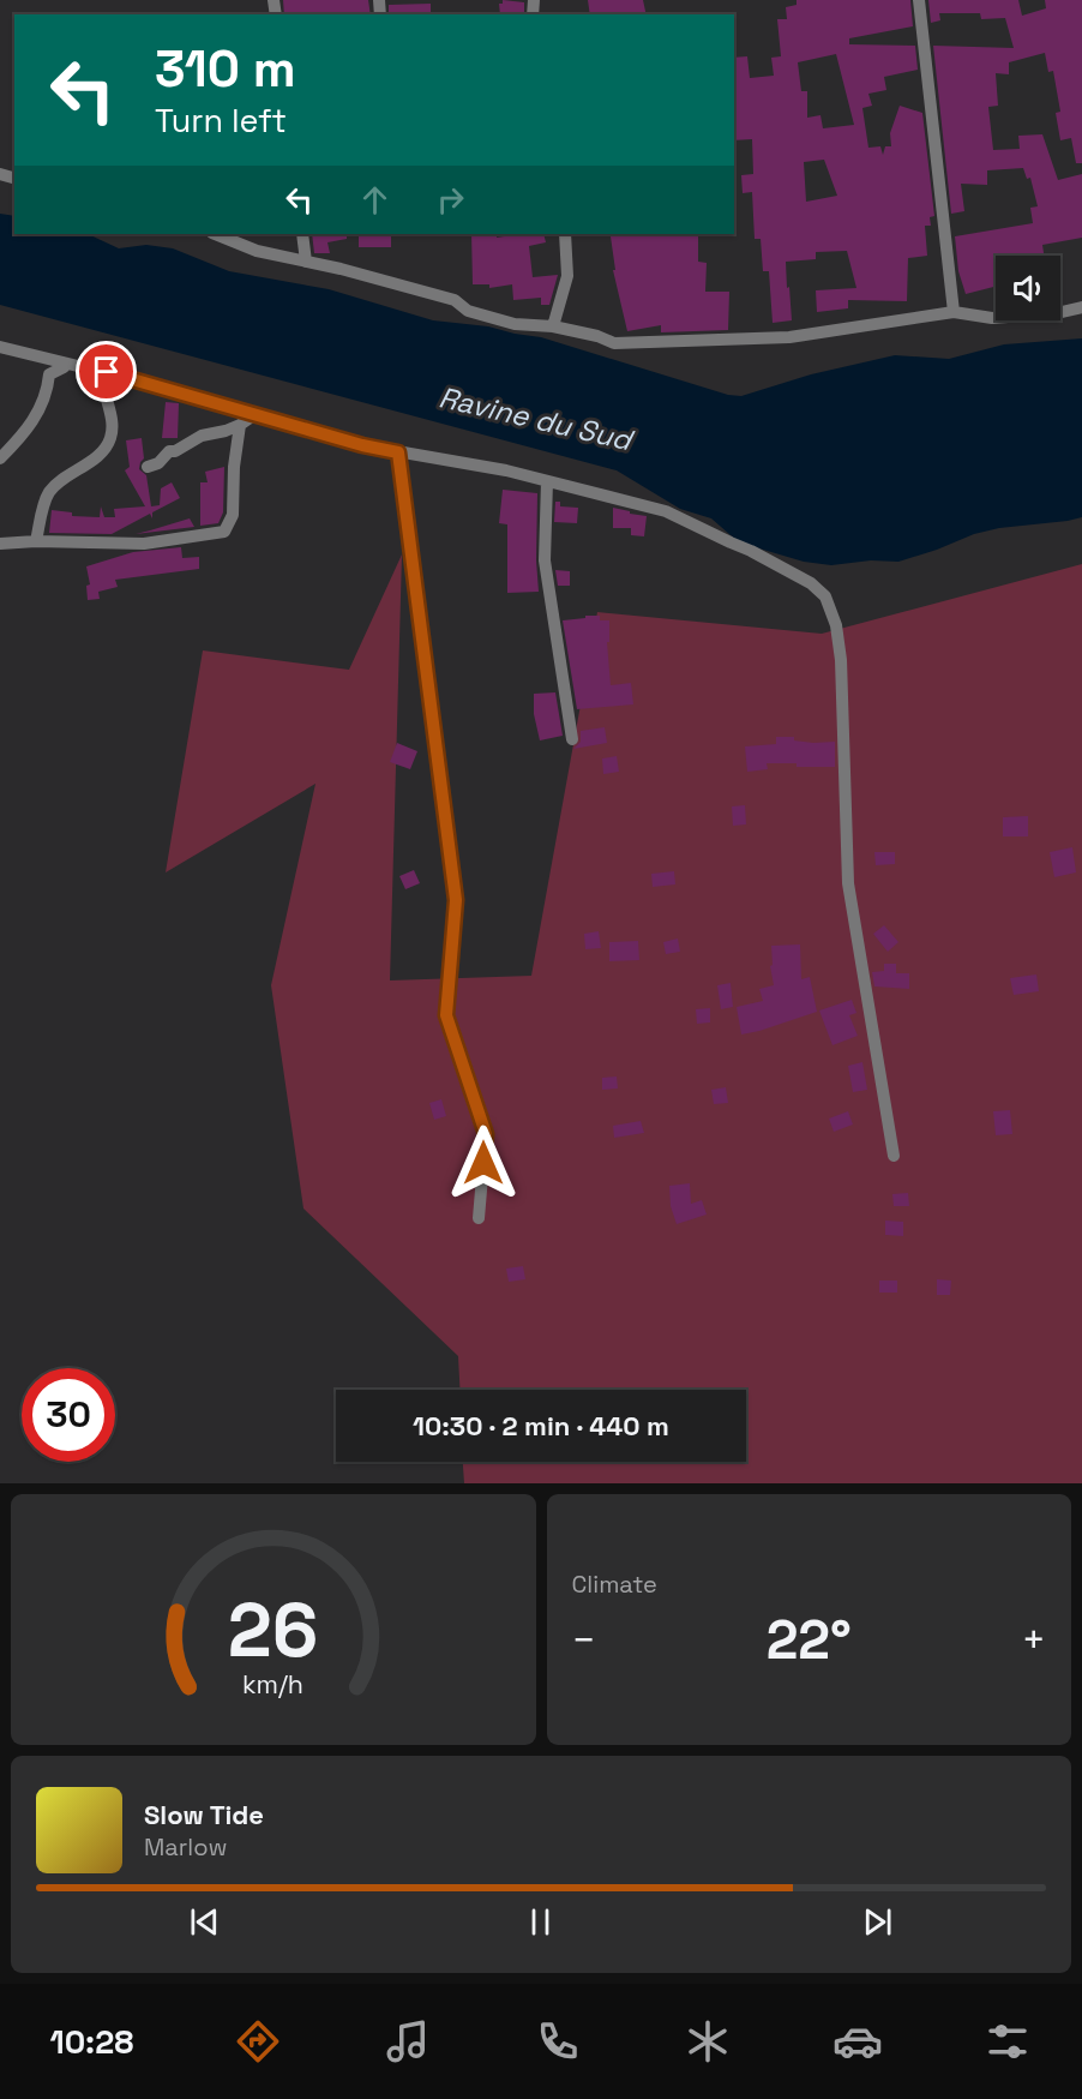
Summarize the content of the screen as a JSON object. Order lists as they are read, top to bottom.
{
  "water": ["Ravine du Sud"],
  "page": {
    "turn": ["310 m", "Turn left"],
    "limit": "30",
    "trip": "10:30 · 2 min · 440 m",
    "tile": "Climate",
    "heat": ["−", "22°", "+"],
    "song": ["Slow Tide", "Marlow"],
    "tabs": "10:28",
    "gauge": ["26", "km/h"]
  }
}
